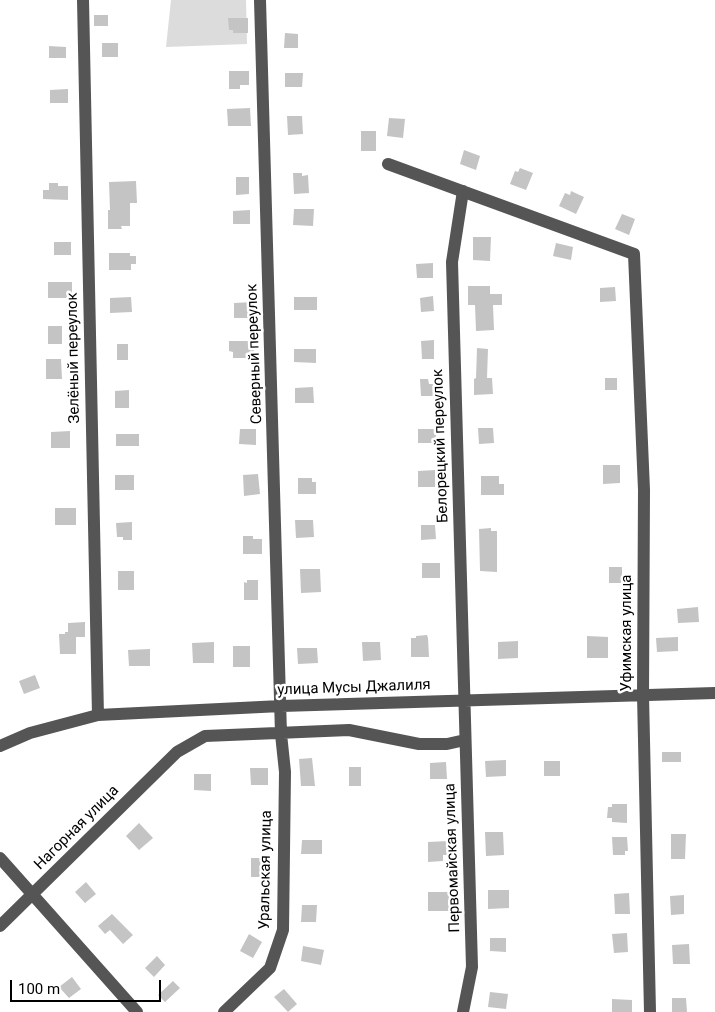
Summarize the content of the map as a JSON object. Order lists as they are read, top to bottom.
{
  "streets": {
    "street": [
      "Северный переулок",
      "Зелёный переулок",
      "Белорецкий переулок",
      "Уфимская улица",
      "улица Мусы Джалиля",
      "Нагорная улица",
      "Первомайская улица",
      "Уральская улица"
    ]
  },
  "crossings": [
    ["Северный переулок", "улица Мусы Джалиля"],
    ["Северный переулок", "Уральская улица"],
    ["Зелёный переулок", "улица Мусы Джалиля"],
    ["Белорецкий переулок", "Уфимская улица"],
    ["Белорецкий переулок", "улица Мусы Джалиля"],
    ["Белорецкий переулок", "Первомайская улица"],
    ["Уфимская улица", "улица Мусы Джалиля"],
    ["улица Мусы Джалиля", "Первомайская улица"],
    ["улица Мусы Джалиля", "Уральская улица"],
    ["Нагорная улица", "Первомайская улица"],
    ["Нагорная улица", "Уральская улица"]
  ],
  "scale_bar": "100 m"
}
